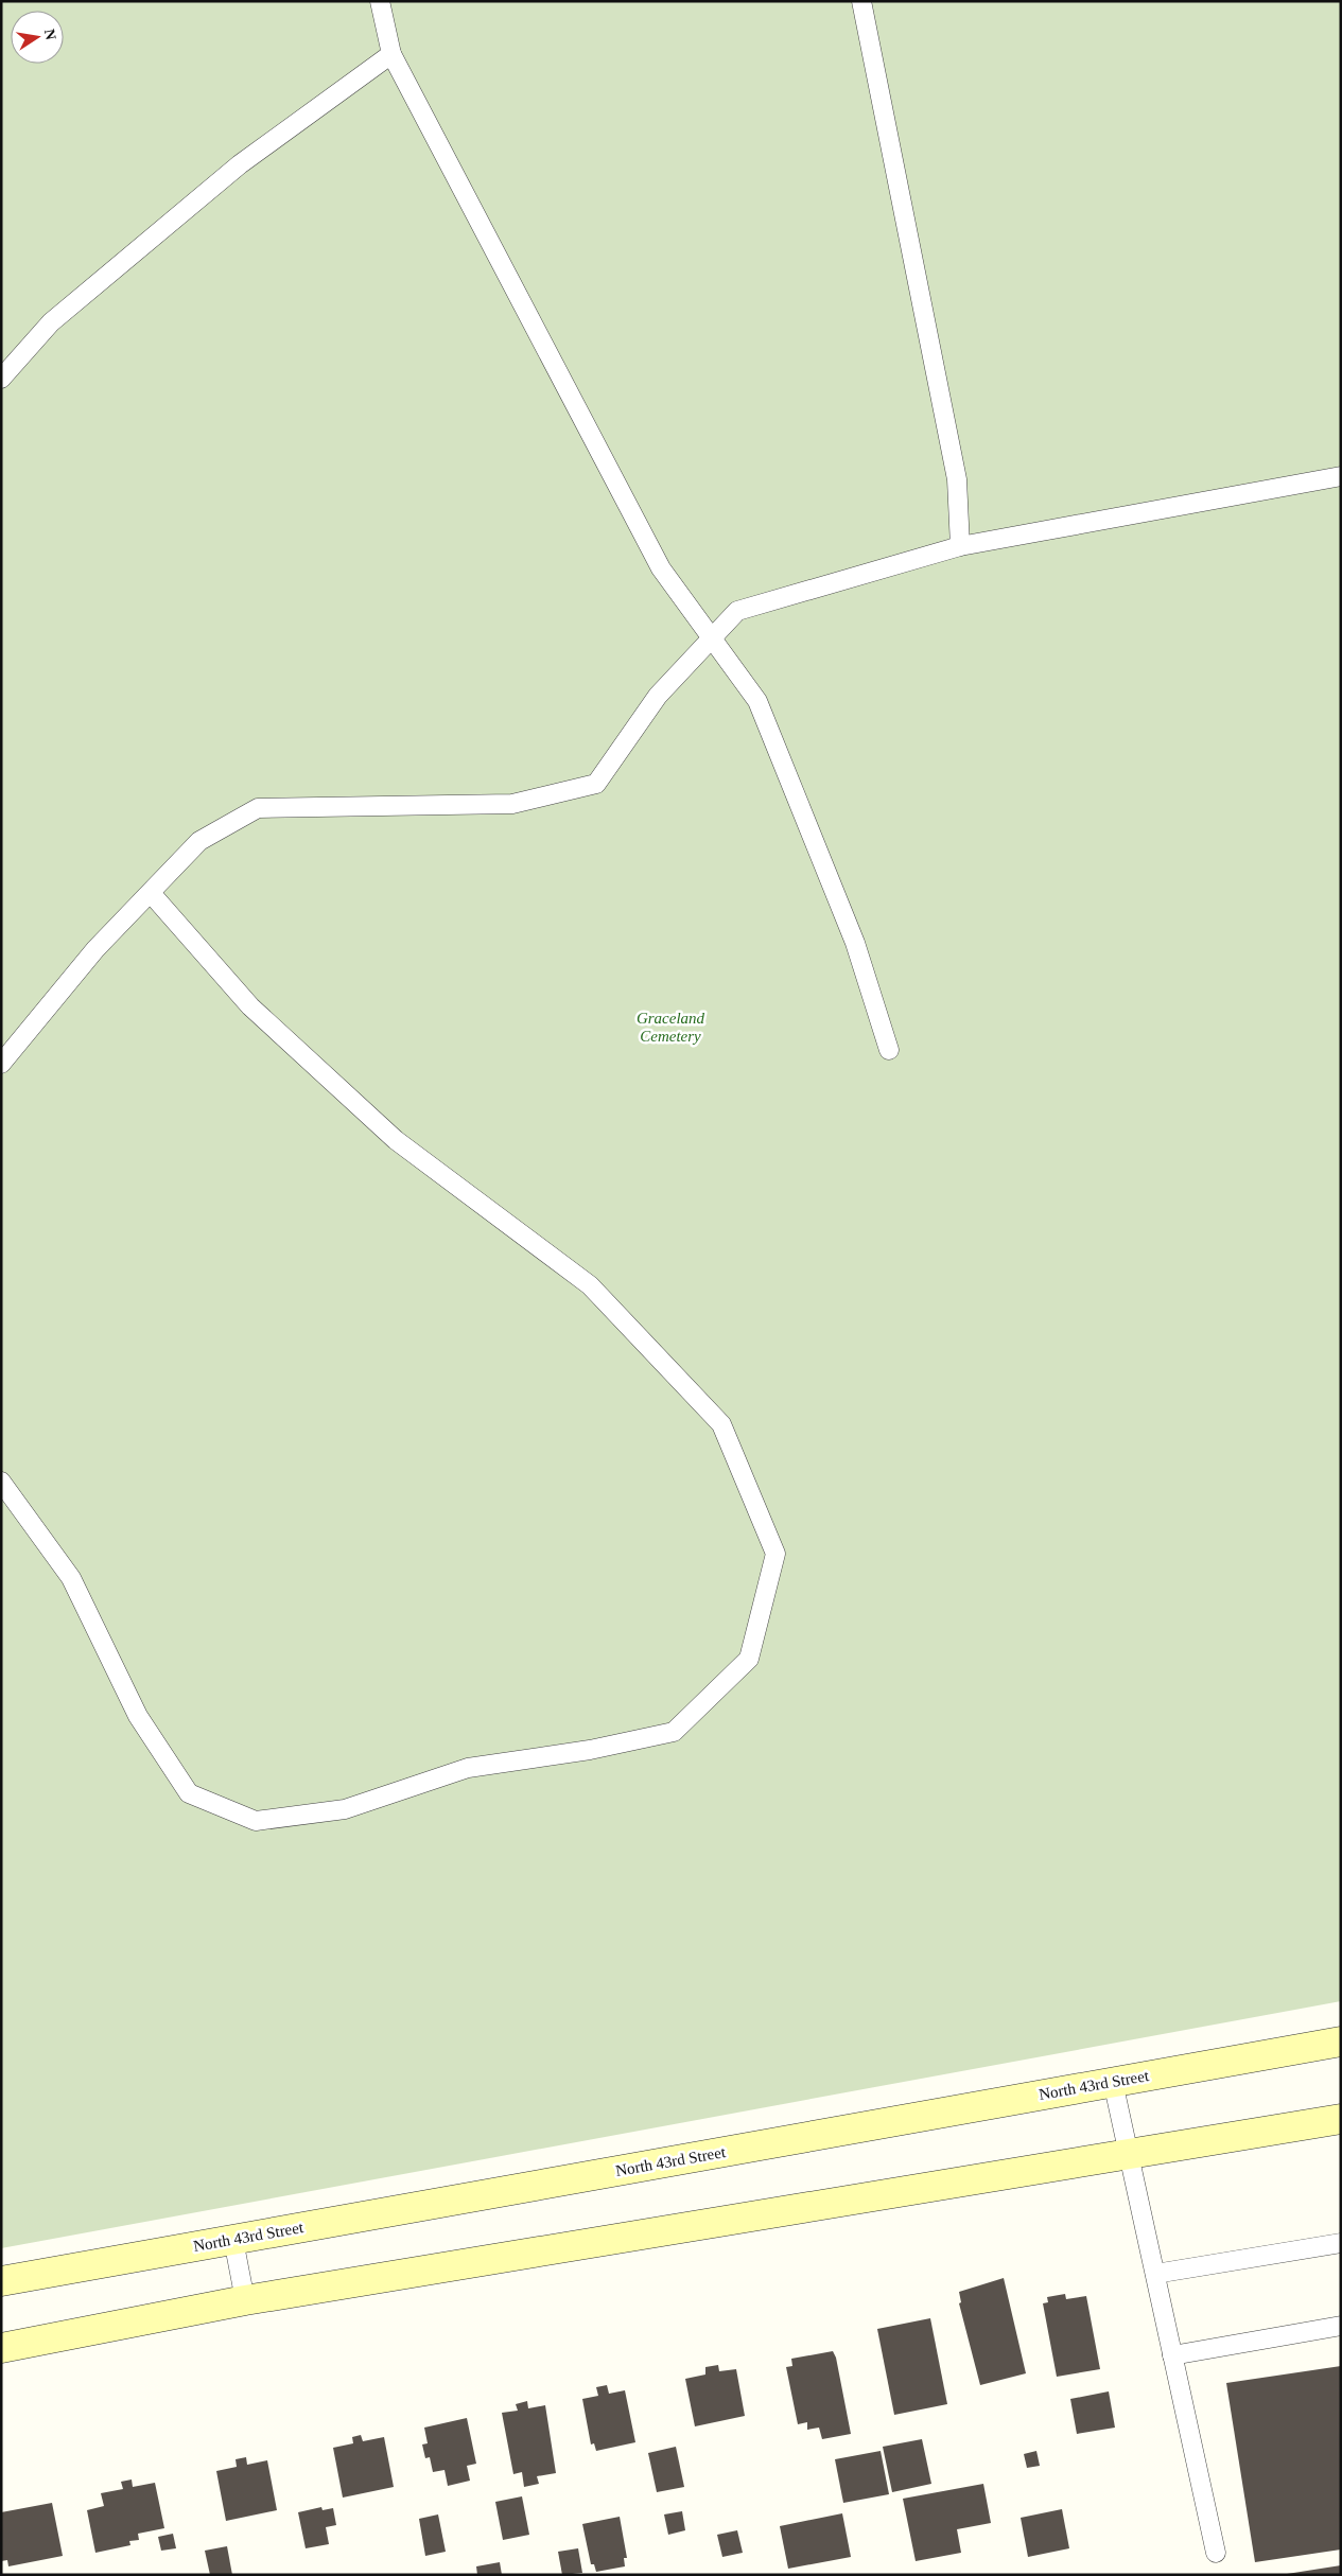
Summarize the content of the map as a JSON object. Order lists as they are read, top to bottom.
{
  "streets": {
    "main road": ["North 43rd Street"]
  },
  "parks": ["Graceland Cemetery"],
  "north": "right"
}
